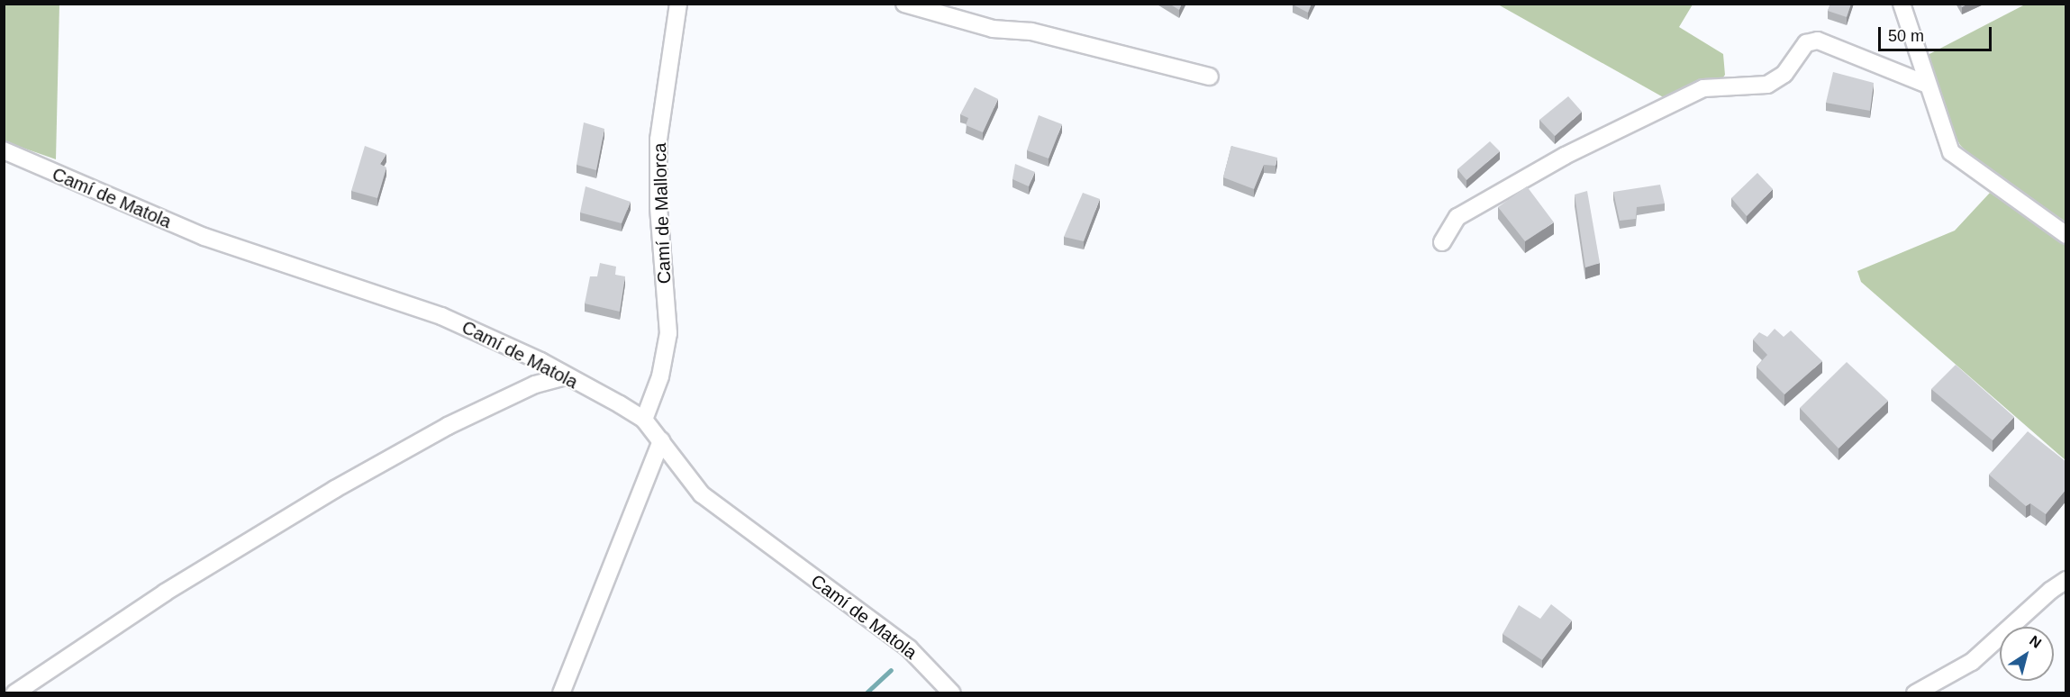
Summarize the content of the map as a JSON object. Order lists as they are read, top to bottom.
{
  "streets": {
    "street": ["Camí de Matola", "Camí de Mallorca"]
  },
  "crossings": [
    ["Camí de Matola", "Camí de Mallorca"]
  ],
  "scale_bar": "50 m",
  "north": "top right"
}
